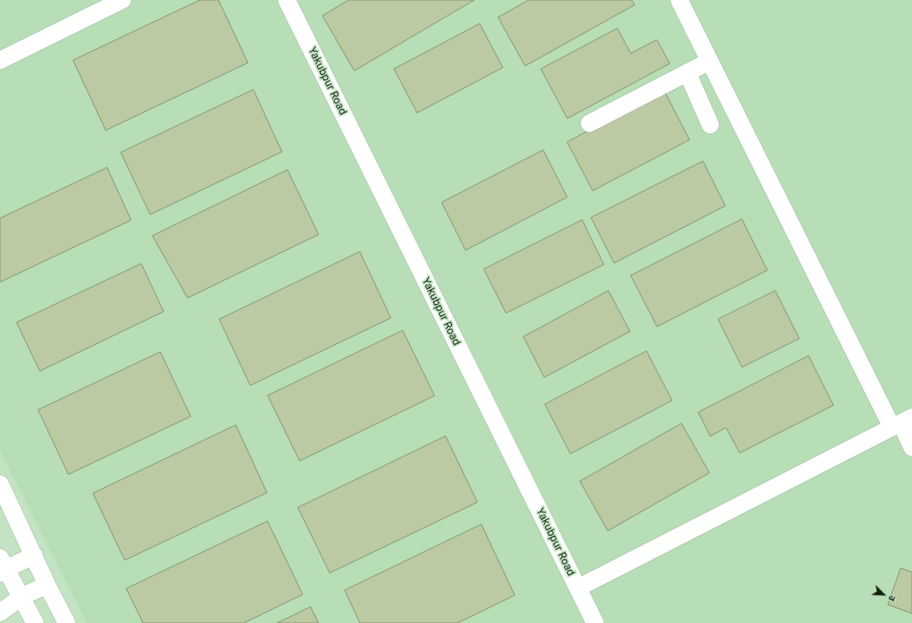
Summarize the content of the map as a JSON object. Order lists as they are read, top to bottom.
{
  "streets": {
    "street": ["Yakubpur Road"]
  },
  "north": "bottom right"
}
